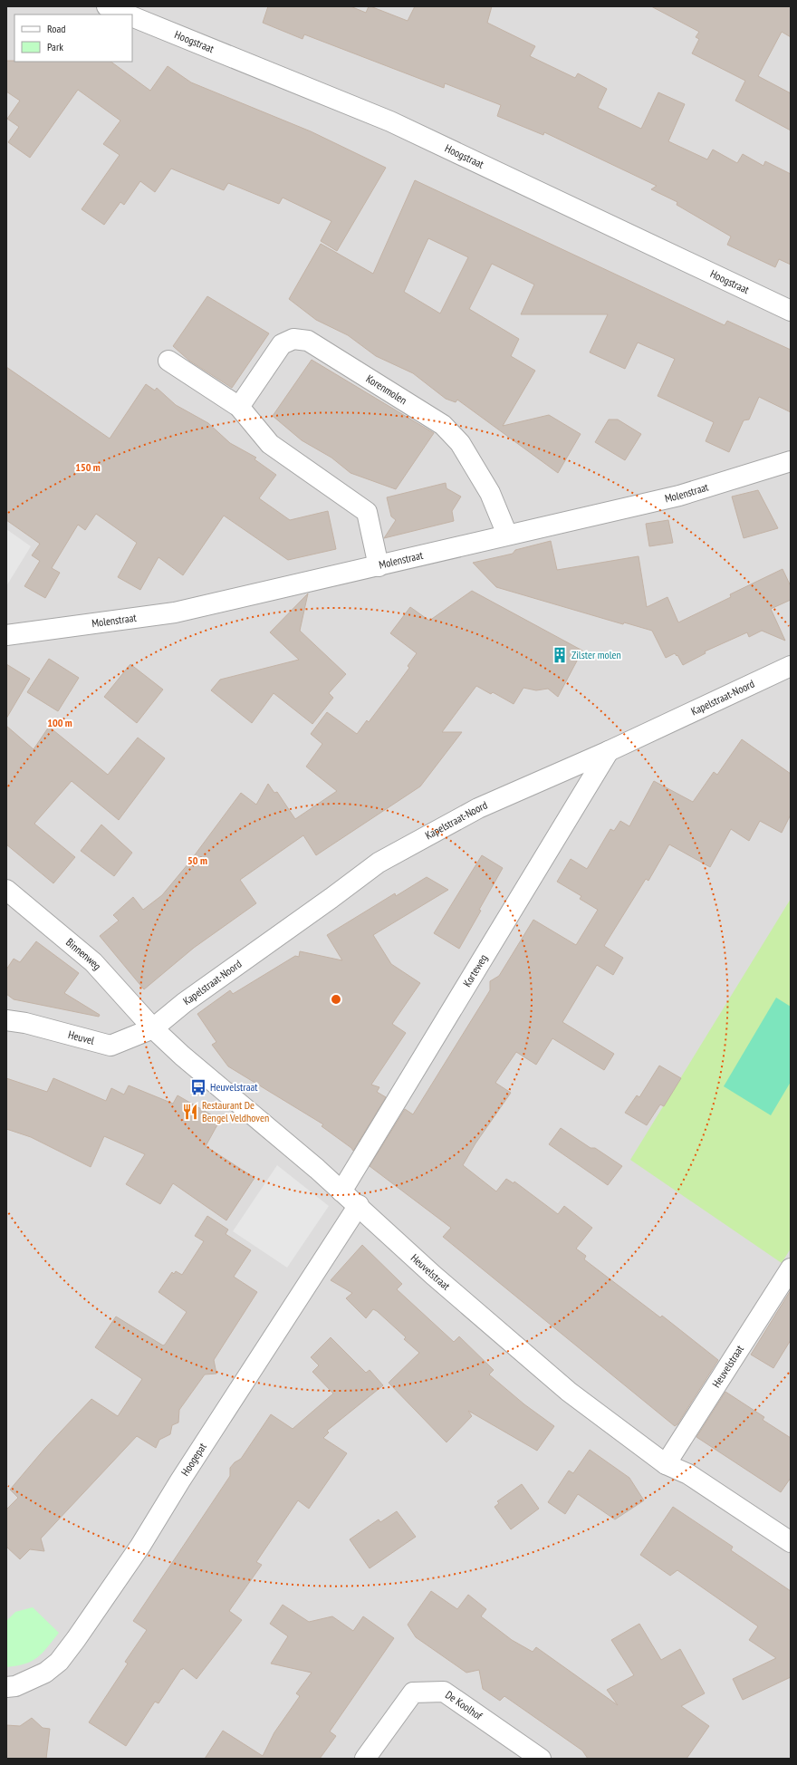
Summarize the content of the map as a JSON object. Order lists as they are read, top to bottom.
{
  "streets": {
    "street": [
      "Hoogstraat",
      "Korenmolen",
      "Molenstraat",
      "Kapelstraat-Noord",
      "Binnenweg",
      "Korteweg",
      "Heuvel",
      "Heuvelstraat",
      "Hoogepat",
      "De Koolhof"
    ]
  },
  "crossings": [
    ["Korenmolen", "Molenstraat"],
    ["Kapelstraat-Noord", "Binnenweg"],
    ["Kapelstraat-Noord", "Korteweg"],
    ["Kapelstraat-Noord", "Heuvel"],
    ["Kapelstraat-Noord", "Heuvelstraat"],
    ["Binnenweg", "Heuvel"],
    ["Binnenweg", "Heuvelstraat"],
    ["Korteweg", "Heuvelstraat"],
    ["Heuvel", "Heuvelstraat"],
    ["Heuvelstraat", "Hoogepat"]
  ],
  "places": {
    "building": ["Zilster molen"],
    "bus stop": ["Heuvelstraat"],
    "restaurant": ["Restaurant De Bengel Veldhoven"]
  },
  "legend": ["Road", "Park"],
  "rings": ["150 m", "100 m", "50 m"]
}
